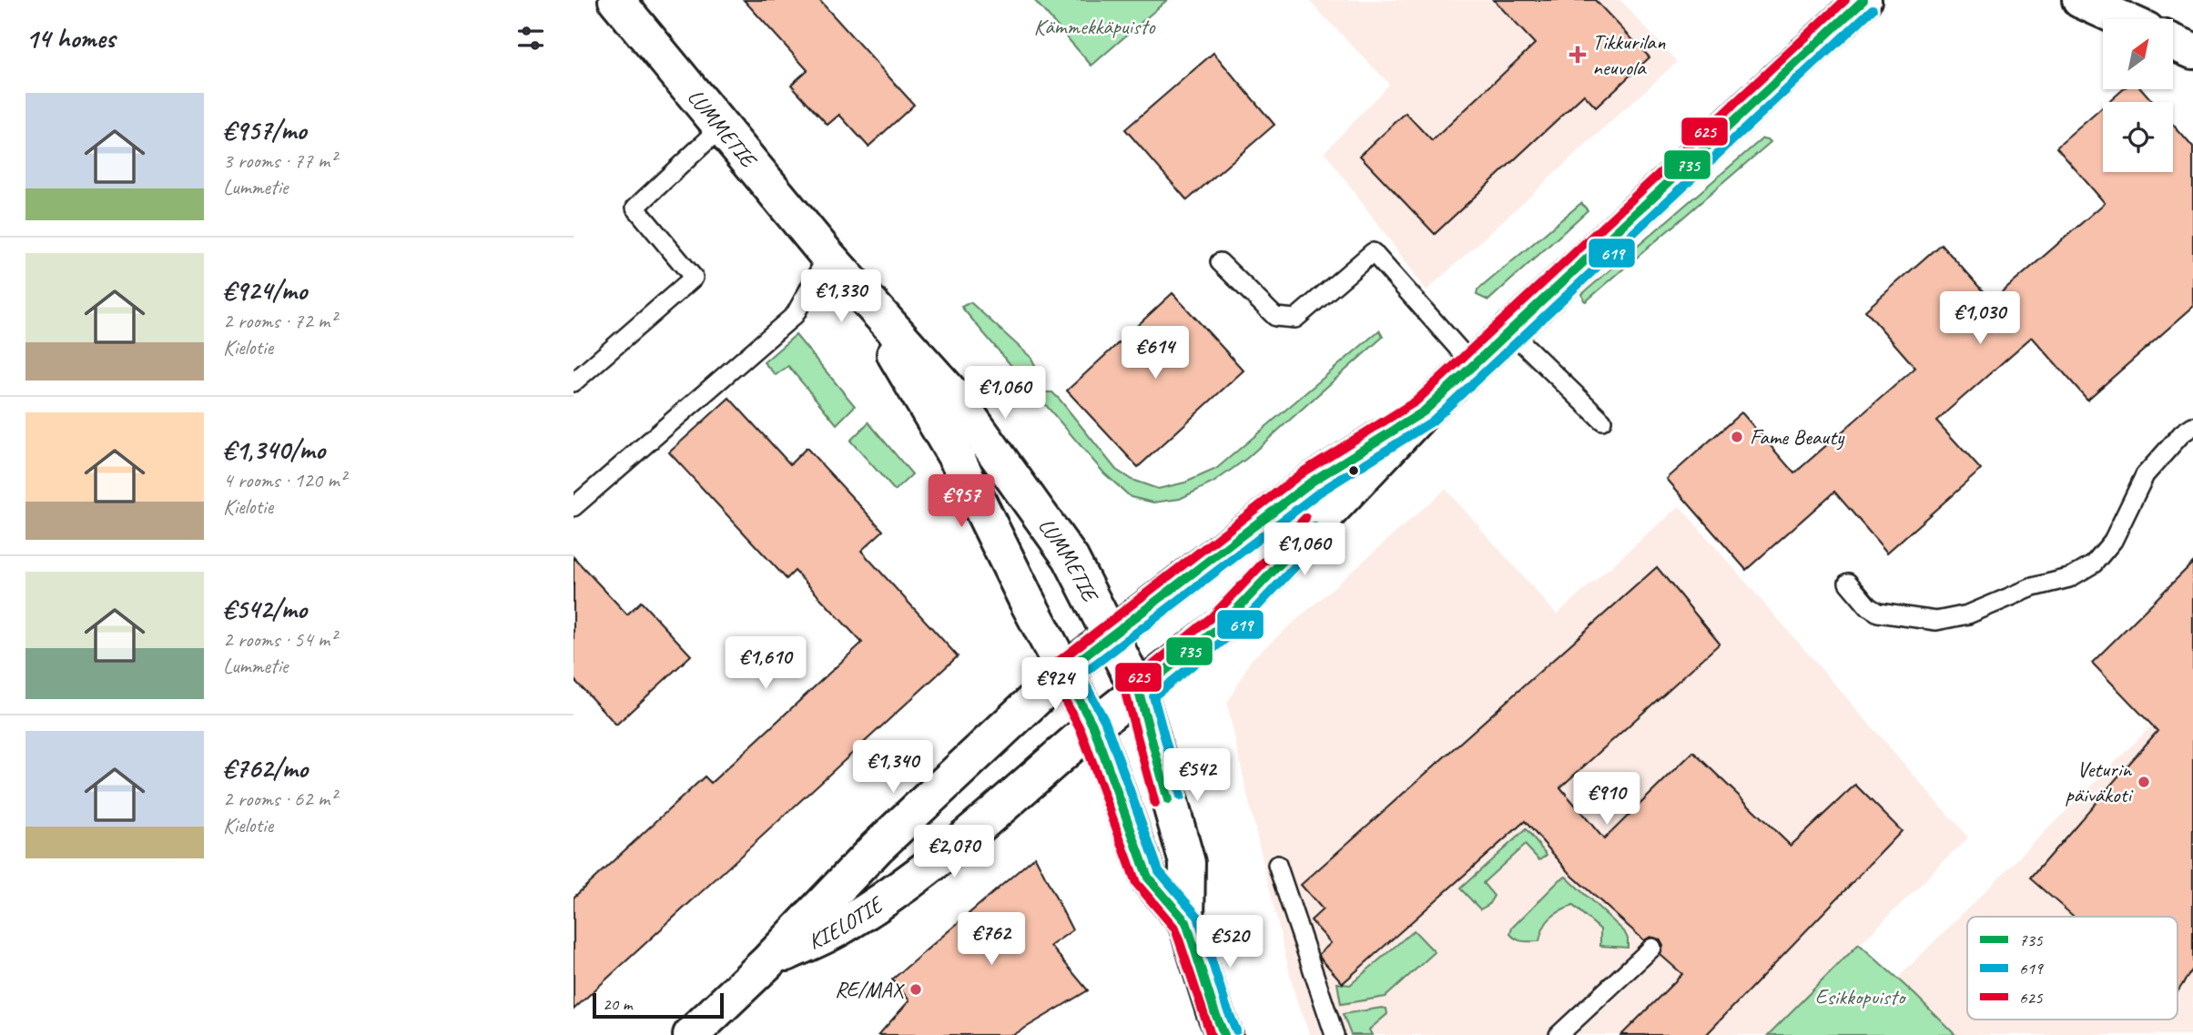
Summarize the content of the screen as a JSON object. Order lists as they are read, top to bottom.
{
  "streets": {
    "street": ["LUMMETIE", "KIELOTIE"]
  },
  "crossings": [
    ["LUMMETIE", "KIELOTIE"]
  ],
  "parks": ["Kämmekkäpuisto", "Esikkopuisto"],
  "places": {
    "health": ["Tikkurilan neuvola"],
    "other": ["Fame Beauty", "Veturin päiväkoti", "RE/MAX"]
  },
  "lines": ["transit line 735", "transit line 625", "transit line 619"],
  "legend": ["735", "619", "625"],
  "scale_bar": "20 m",
  "north": "top right",
  "page": {
    "heading": "14 homes",
    "list": [
      {
        "name": "€957/mo",
        "note": "3 rooms · 77 m² · Lummetie"
      },
      {
        "name": "€924/mo",
        "note": "2 rooms · 72 m² · Kielotie"
      },
      {
        "name": "€1,340/mo",
        "note": "4 rooms · 120 m² · Kielotie"
      },
      {
        "name": "€542/mo",
        "note": "2 rooms · 54 m² · Lummetie"
      },
      {
        "name": "€762/mo",
        "note": "2 rooms · 62 m² · Kielotie"
      }
    ],
    "price": [
      "€1,330",
      "€1,030",
      "€614",
      "€1,060",
      "€957",
      "€1,060",
      "€1,610",
      "€924",
      "€1,340",
      "€542",
      "€910",
      "€2,070",
      "€762",
      "€520"
    ],
    "scale": "20 m"
  }
}
